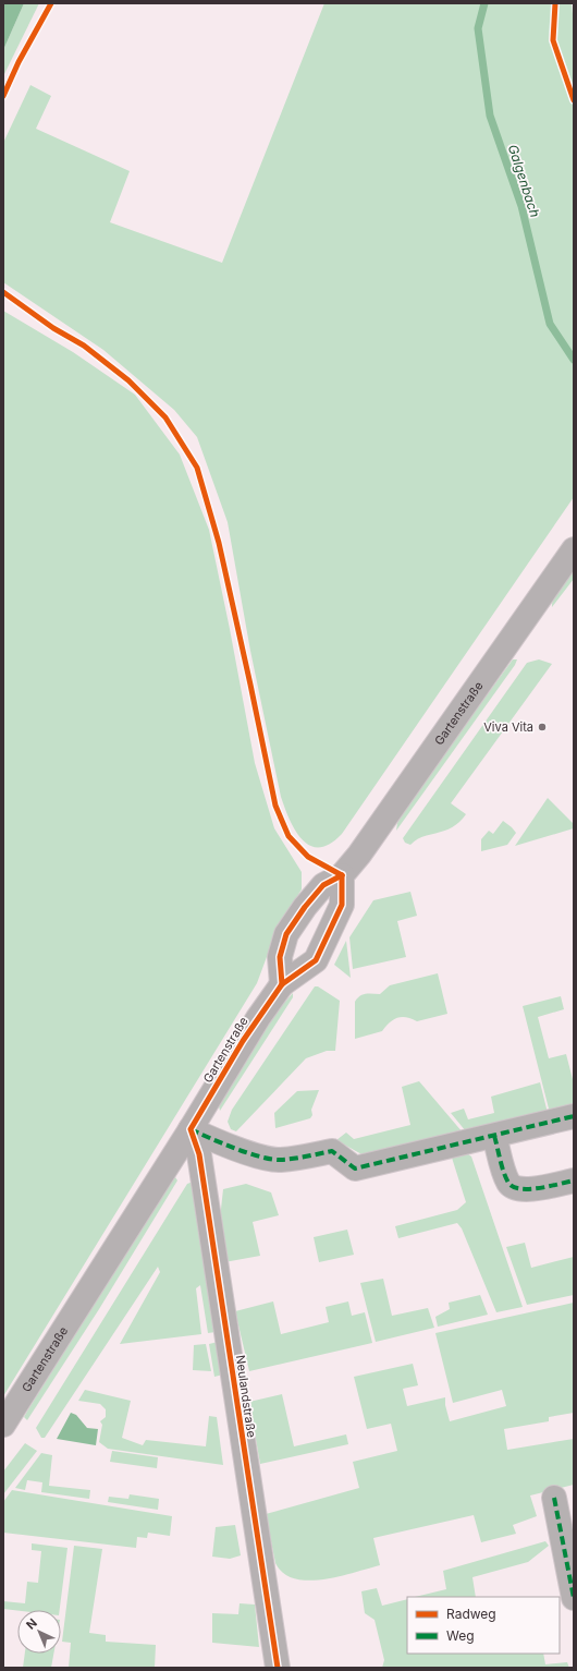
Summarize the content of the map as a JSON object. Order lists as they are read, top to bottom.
{
  "streets": {
    "street": ["Gartenstraße", "Neulandstraße"]
  },
  "crossings": [
    ["Gartenstraße", "Neulandstraße"]
  ],
  "water": ["Galgenbach"],
  "places": ["Viva Vita"],
  "legend": ["Radweg", "Weg"],
  "north": "top left"
}
